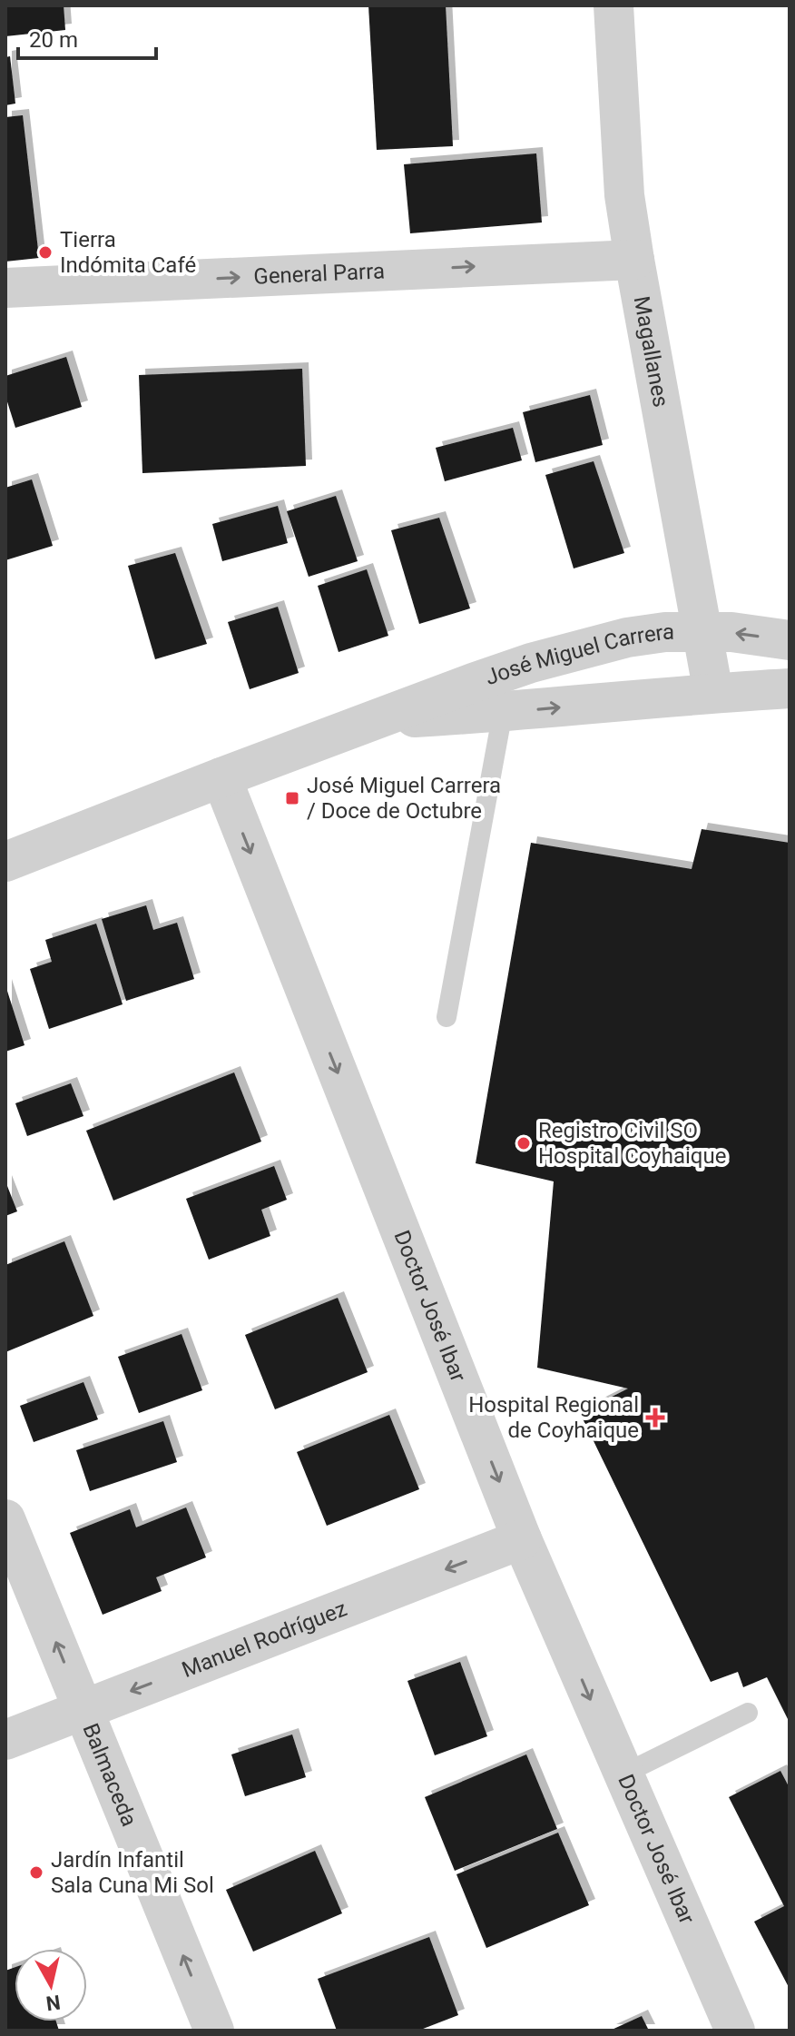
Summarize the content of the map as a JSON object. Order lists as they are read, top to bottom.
{
  "streets": {
    "street": [
      "General Parra",
      "Magallanes",
      "José Miguel Carrera",
      "Doctor José Ibar",
      "Manuel Rodríguez",
      "Balmaceda"
    ]
  },
  "crossings": [
    ["General Parra", "Magallanes"],
    ["Magallanes", "José Miguel Carrera"],
    ["José Miguel Carrera", "Doctor José Ibar"],
    ["Doctor José Ibar", "Manuel Rodríguez"],
    ["Manuel Rodríguez", "Balmaceda"]
  ],
  "one_way": [
    "General Parra",
    "Doctor José Ibar",
    "Manuel Rodríguez",
    "Balmaceda"
  ],
  "places": {
    "other": ["Tierra Indómita Café", "Registro Civil SO Hospital Coyhaique", "Jardín Infantil Sala Cuna Mi Sol"],
    "transit": ["José Miguel Carrera / Doce de Octubre"],
    "health": ["Hospital Regional de Coyhaique"]
  },
  "scale_bar": "20 m",
  "north": "bottom"
}
